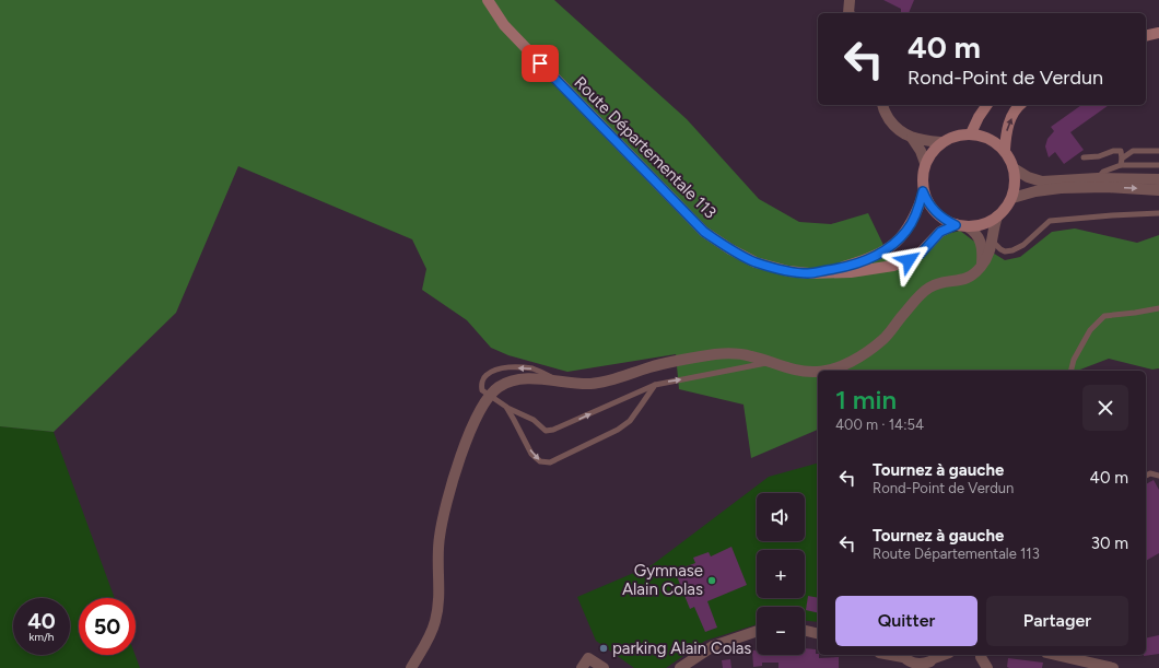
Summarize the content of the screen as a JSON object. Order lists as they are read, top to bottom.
{
  "streets": {
    "main road": ["Route Départementale 113"]
  },
  "places": ["Gymnase Alain Colas", "parking Alain Colas"],
  "page": {
    "turn": ["40 m", "Rond-Point de Verdun"],
    "heading": ["1 min", "400 m · 14:54"],
    "list": [
      {
        "name": "Tournez à gauche",
        "note": "Rond-Point de Verdun",
        "value": "40 m"
      },
      {
        "name": "Tournez à gauche",
        "note": "Route Départementale 113",
        "value": "30 m"
      }
    ],
    "map_buttons": ["+", "−"],
    "buttons": ["Quitter", "Partager"],
    "speed": "40 km/h",
    "limit": "50"
  }
}
